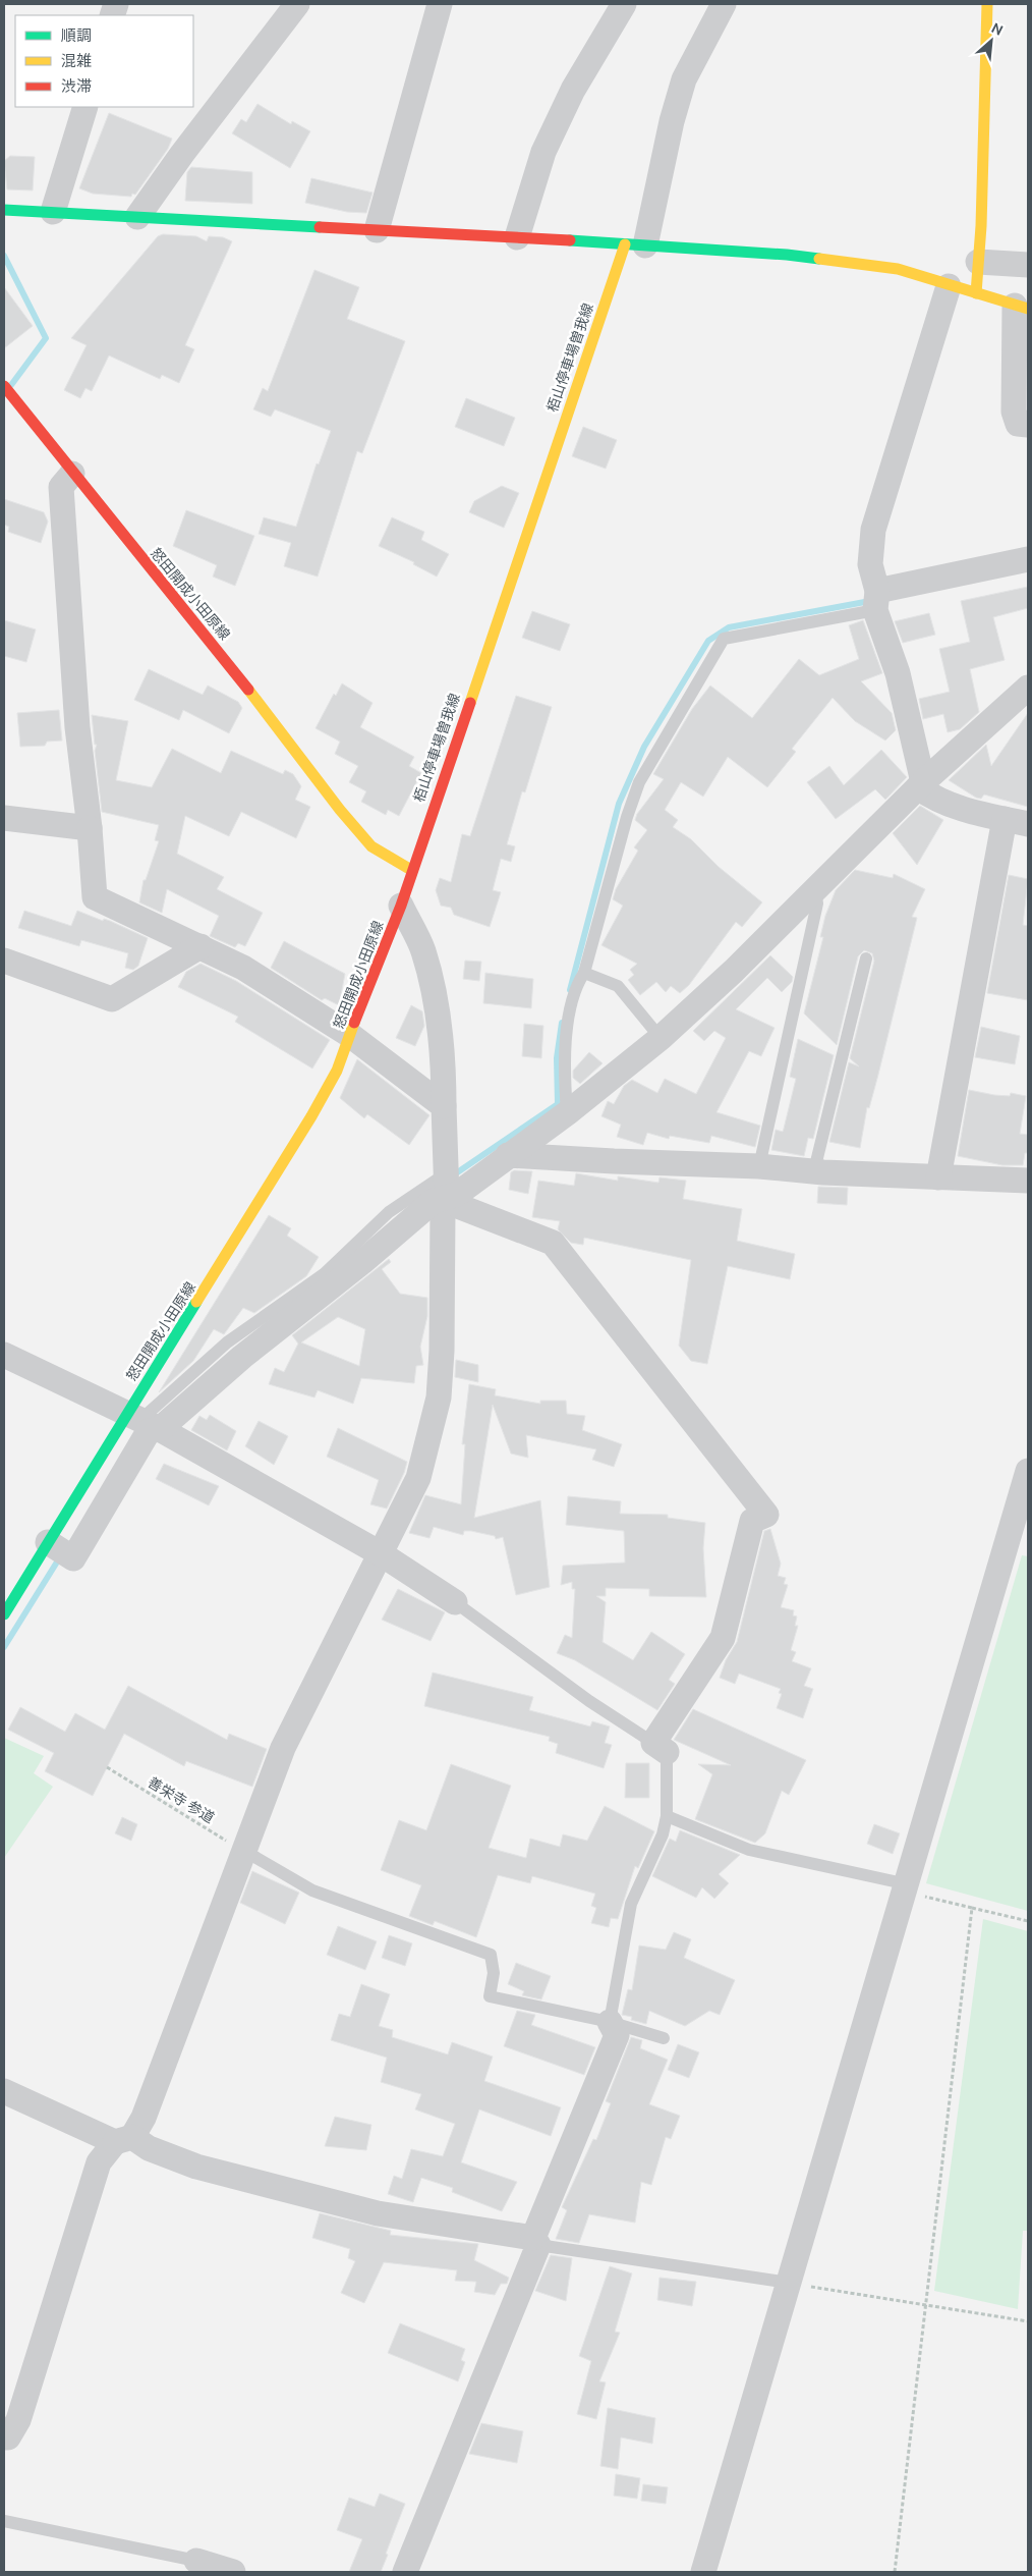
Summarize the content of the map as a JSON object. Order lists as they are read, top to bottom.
{
  "streets": {
    "main road": ["栢山停車場曽我線", "怒田開成小田原線"],
    "path": ["善栄寺 参道"]
  },
  "crossings": [
    ["栢山停車場曽我線", "怒田開成小田原線"]
  ],
  "legend": ["順調", "混雑", "渋滞"],
  "north": "top right"
}
